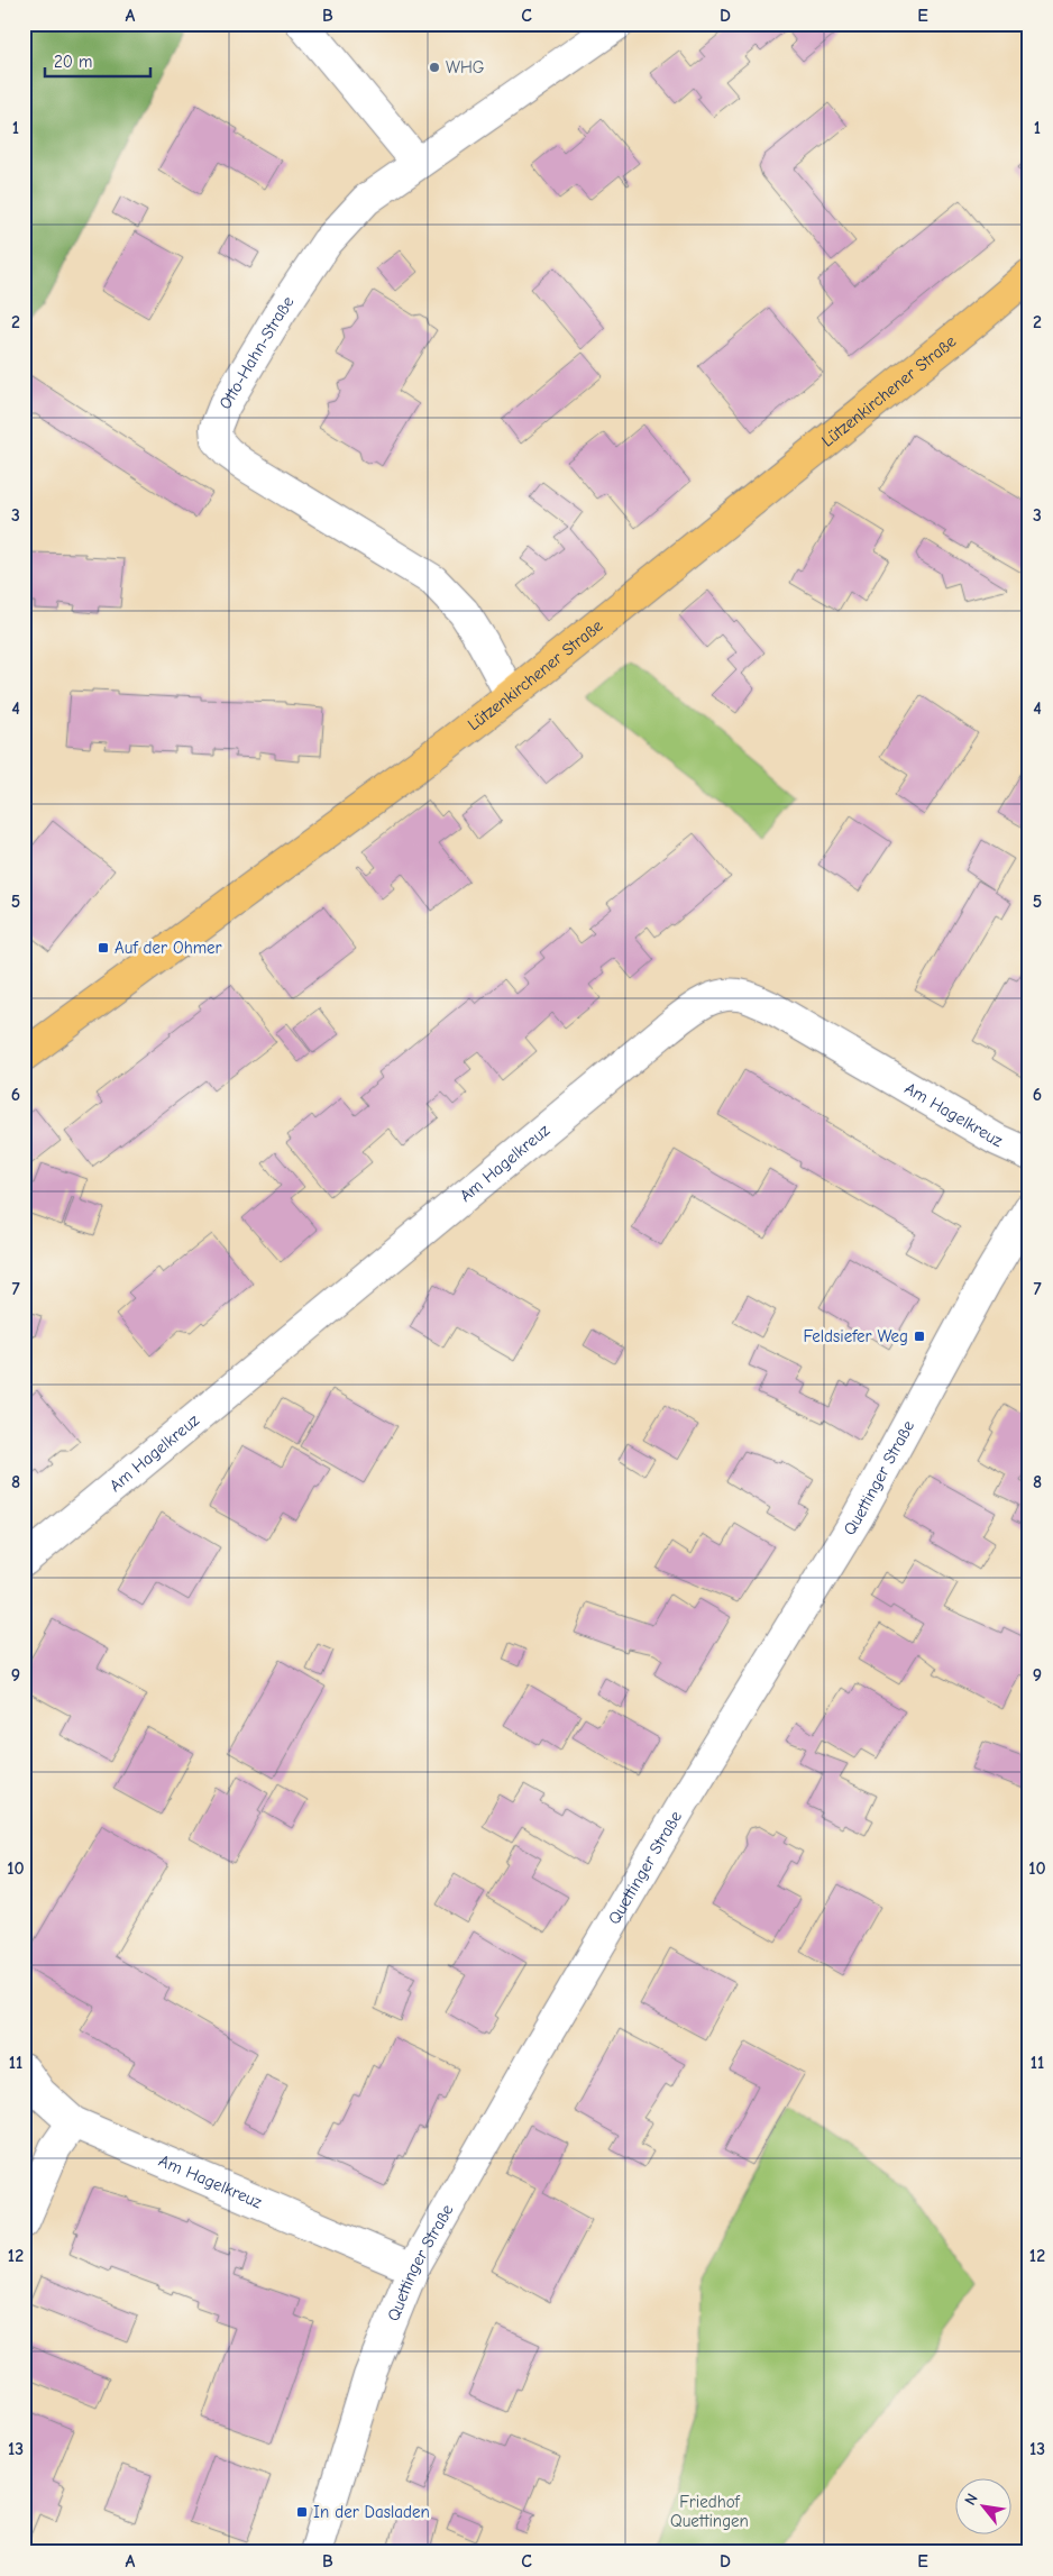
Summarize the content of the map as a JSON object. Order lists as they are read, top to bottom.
{
  "streets": {
    "main road": ["Lützenkirchener Straße"],
    "street": ["Otto-Hahn-Straße", "Am Hagelkreuz", "Quettinger Straße"]
  },
  "crossings": [
    ["Otto-Hahn-Straße", "Lützenkirchener Straße"],
    ["Am Hagelkreuz", "Quettinger Straße"]
  ],
  "parks": ["Friedhof Quettingen"],
  "places": {
    "other": ["WHG"],
    "transit": ["Auf der Ohmer", "Feldsiefer Weg", "In der Dasladen"]
  },
  "scale_bar": "20 m",
  "north": "top left",
  "grid": {
    "columns": [
      "A",
      "B",
      "C",
      "D",
      "E"
    ],
    "rows": [
      "1",
      "2",
      "3",
      "4",
      "5",
      "6",
      "7",
      "8",
      "9",
      "10",
      "11",
      "12",
      "13"
    ]
  }
}
